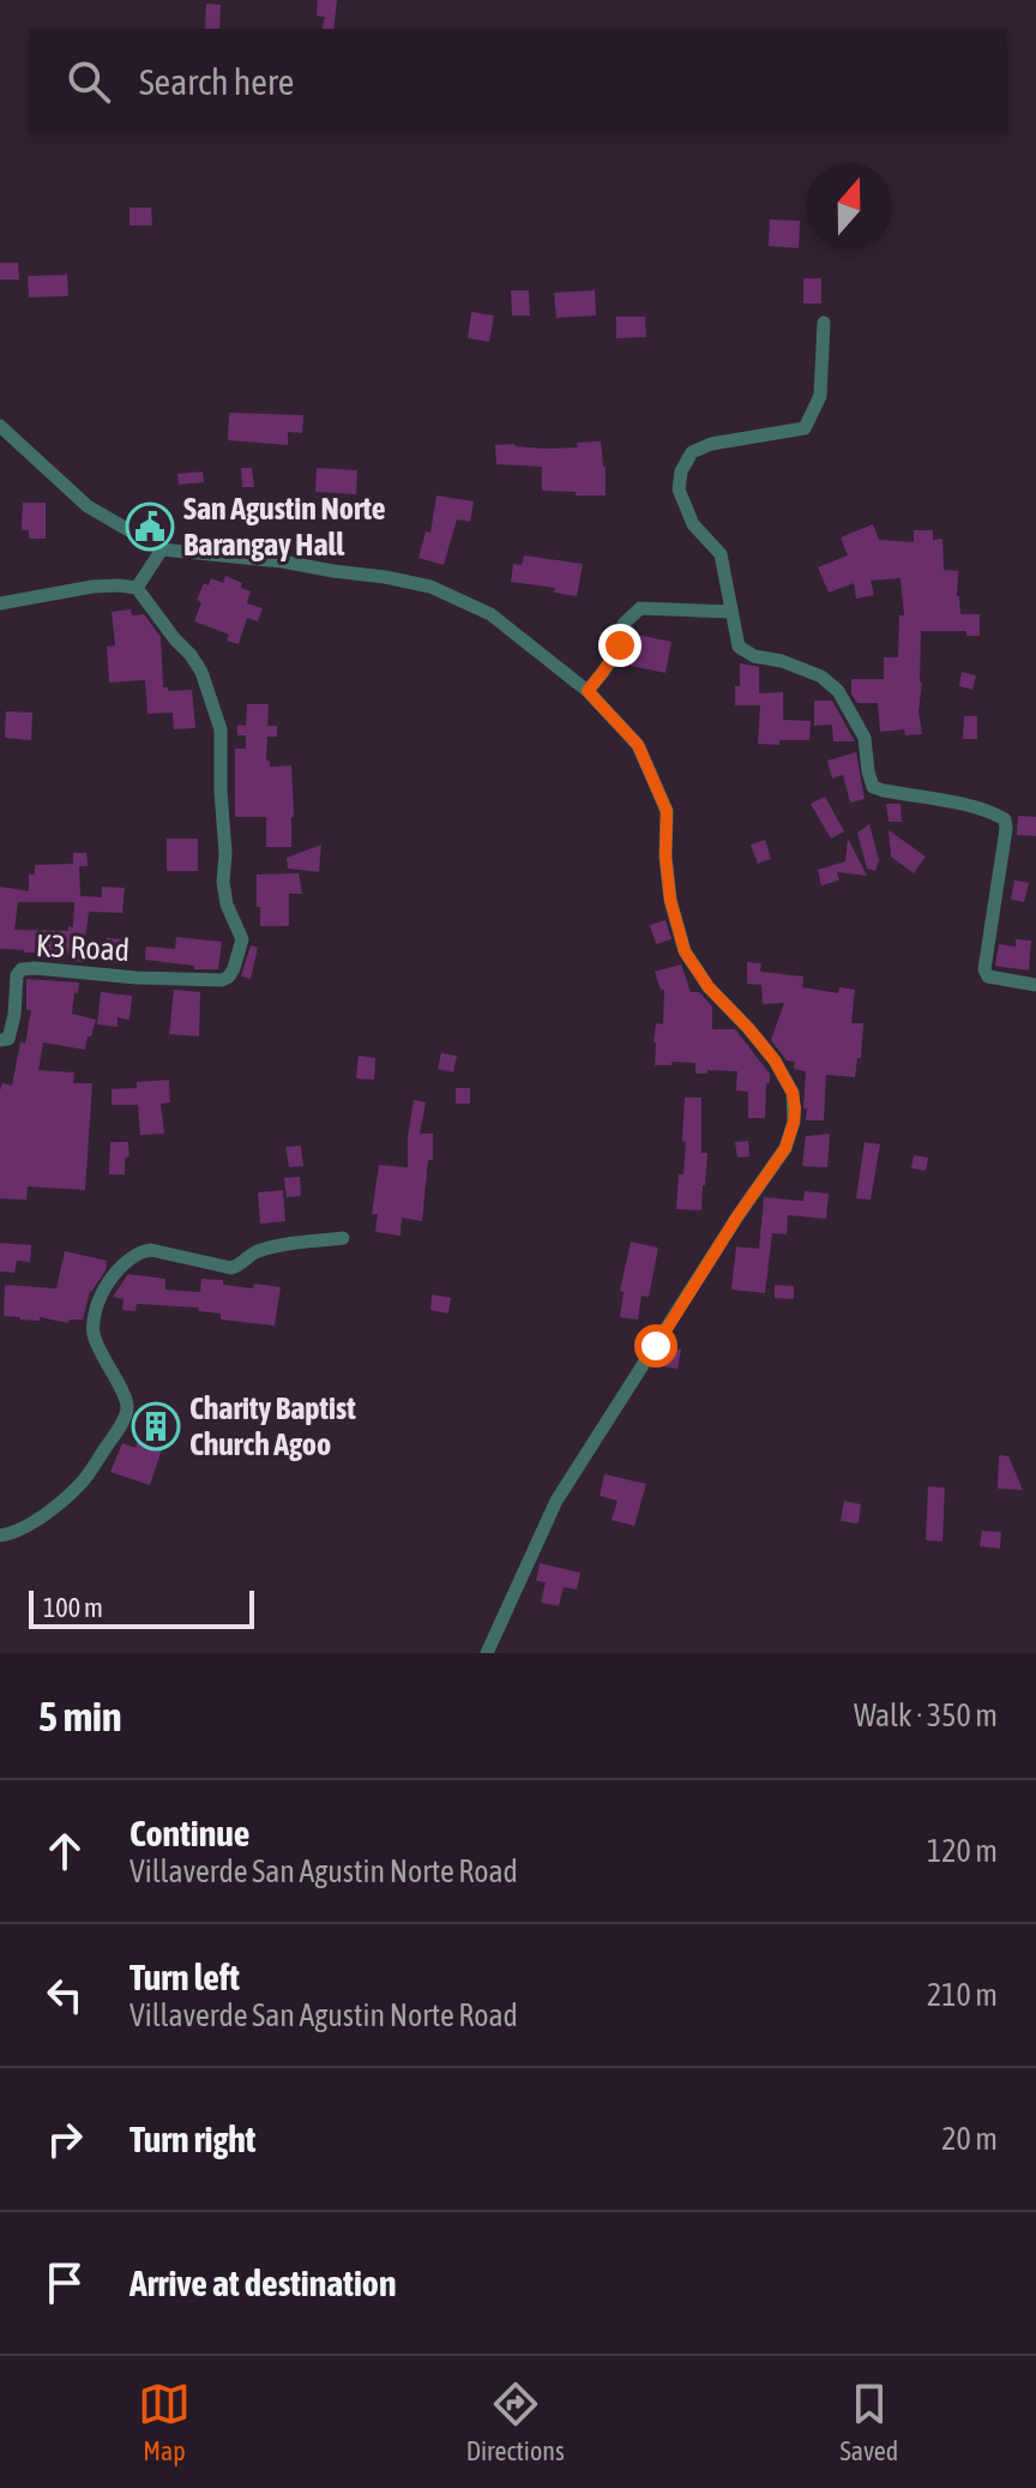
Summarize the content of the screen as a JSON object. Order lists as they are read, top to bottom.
{
  "streets": {
    "street": ["K3 Road"]
  },
  "places": {
    "public building": ["San Agustin Norte Barangay Hall"],
    "building": ["Charity Baptist Church Agoo"]
  },
  "scale_bar": "100 m",
  "north": "top",
  "page": {
    "search": "Search here",
    "scale": "100 m",
    "heading": ["5 min", "Walk · 350 m"],
    "list": [
      ["Continue", "Villaverde San Agustin Norte Road", "120 m"],
      ["Turn left", "Villaverde San Agustin Norte Road", "210 m"],
      ["Turn right", "20 m"],
      "Arrive at destination"
    ],
    "nav": ["Map", "Directions", "Saved"]
  }
}
